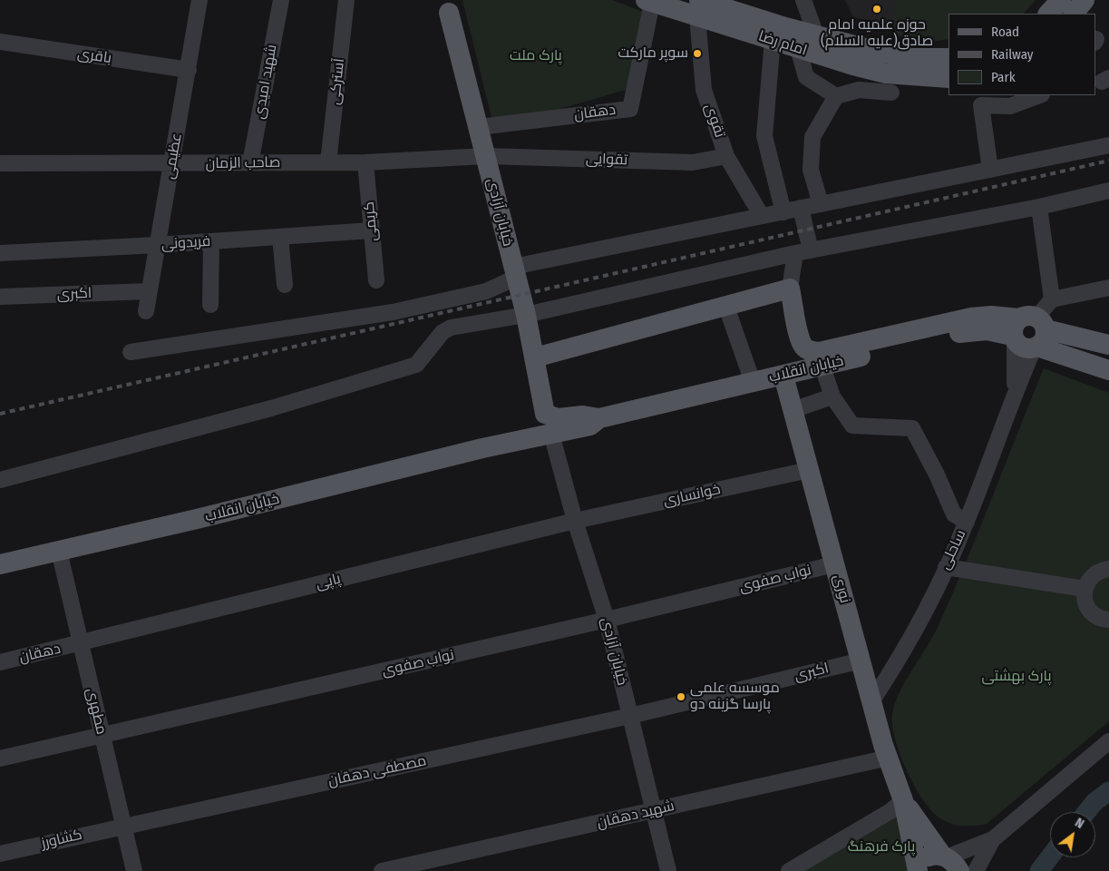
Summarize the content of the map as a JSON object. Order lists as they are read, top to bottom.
{
  "streets": {
    "main road": [
      "امام رضا",
      "خیابان آزادی",
      "خیابان انقلاب",
      "نوری"
    ],
    "street": [
      "باقری",
      "شهید امیدی",
      "آسترکی",
      "دهقان",
      "تقوی",
      "عظیمی",
      "تقوایی",
      "صاحب الزمان",
      "کریمی",
      "فریدونی",
      "اکبری",
      "خوانساری",
      "ساحلی",
      "نواب صفوی",
      "پاپی",
      "مطهری",
      "مصطفی دهقان",
      "شهید دهقان",
      "کشاورز"
    ]
  },
  "crossings": [
    ["امام رضا", "دهقان"],
    ["امام رضا", "تقوی"],
    ["باقری", "عظیمی"],
    ["شهید امیدی", "صاحب الزمان"],
    ["آسترکی", "صاحب الزمان"],
    ["دهقان", "خیابان آزادی"],
    ["دهقان", "پاپی"],
    ["دهقان", "مطهری"],
    ["تقوی", "تقوایی"],
    ["عظیمی", "صاحب الزمان"],
    ["عظیمی", "فریدونی"],
    ["عظیمی", "اکبری"],
    ["تقوایی", "صاحب الزمان"],
    ["تقوایی", "خیابان آزادی"],
    ["صاحب الزمان", "خیابان آزادی"],
    ["صاحب الزمان", "کریمی"],
    ["خیابان آزادی", "اکبری"],
    ["خیابان آزادی", "خیابان انقلاب"],
    ["خیابان آزادی", "خوانساری"],
    ["خیابان آزادی", "نواب صفوی"],
    ["خیابان آزادی", "پاپی"],
    ["خیابان آزادی", "مصطفی دهقان"],
    ["خیابان آزادی", "شهید دهقان"],
    ["کریمی", "فریدونی"],
    ["اکبری", "نوری"],
    ["اکبری", "مصطفی دهقان"],
    ["خیابان انقلاب", "ساحلی"],
    ["خیابان انقلاب", "نوری"],
    ["خیابان انقلاب", "مطهری"],
    ["خوانساری", "پاپی"],
    ["خوانساری", "نوری"],
    ["ساحلی", "نوری"],
    ["نواب صفوی", "نوری"],
    ["نواب صفوی", "مطهری"],
    ["پاپی", "مطهری"],
    ["نوری", "شهید دهقان"],
    ["مطهری", "مصطفی دهقان"],
    ["مطهری", "کشاورز"],
    ["مصطفی دهقان", "کشاورز"]
  ],
  "parks": ["پارک ملت", "پارک بهشتی", "پارک فرهنگ"],
  "places": ["حوزه علمیه امام صادق(علیه السلام)", "سوپر مارکت", "موسسه علمی پارسا گزینه دو"],
  "legend": ["Road", "Railway", "Park"],
  "north": "top right"
}
